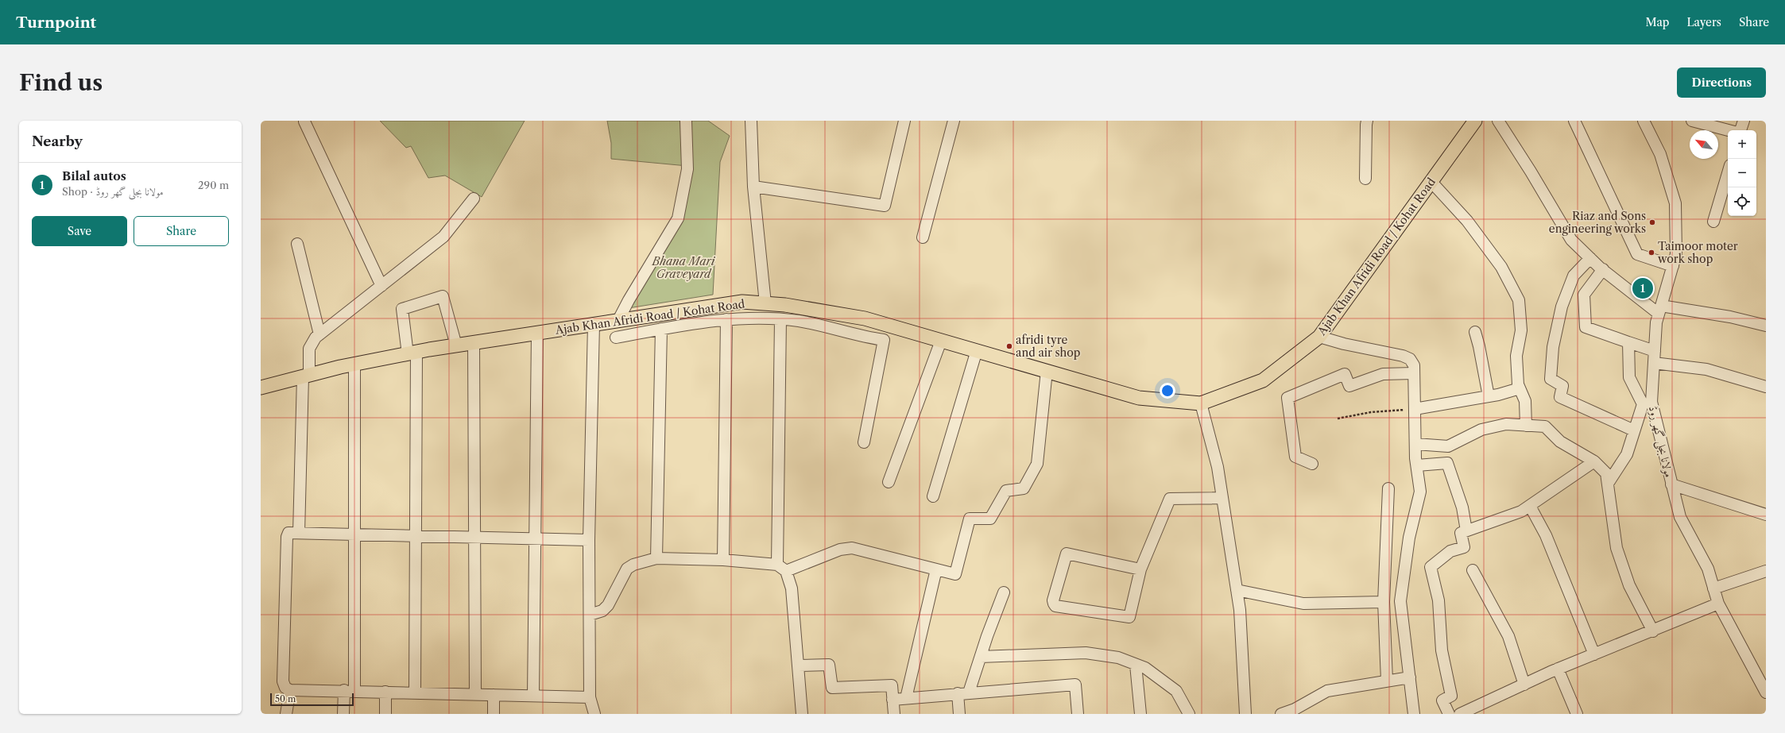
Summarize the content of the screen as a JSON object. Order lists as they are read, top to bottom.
{
  "streets": {
    "main road": ["Ajab Khan Afridi Road / Kohat Road"],
    "street": ["مولانا بجلی گھر روڈ"]
  },
  "parks": ["Bhana Mari Graveyard"],
  "places": ["Riaz and Sons engineering works", "Taimoor moter work shop", "afridi tyre and air shop"],
  "scale_bar": "50 m",
  "north": "top left",
  "page": {
    "header": "Turnpoint",
    "nav": ["Map", "Layers", "Share"],
    "buttons": [
      "Directions",
      ["Save", "Share"]
    ],
    "title": "Find us",
    "heading": "Nearby",
    "map_buttons": ["+", "−"],
    "list": [
      {
        "mark": "1",
        "name": "Bilal autos",
        "note": "Shop · مولانا بجلی گھر روڈ",
        "value": "290 m"
      }
    ],
    "pins": "1",
    "scale": "50 m"
  }
}
